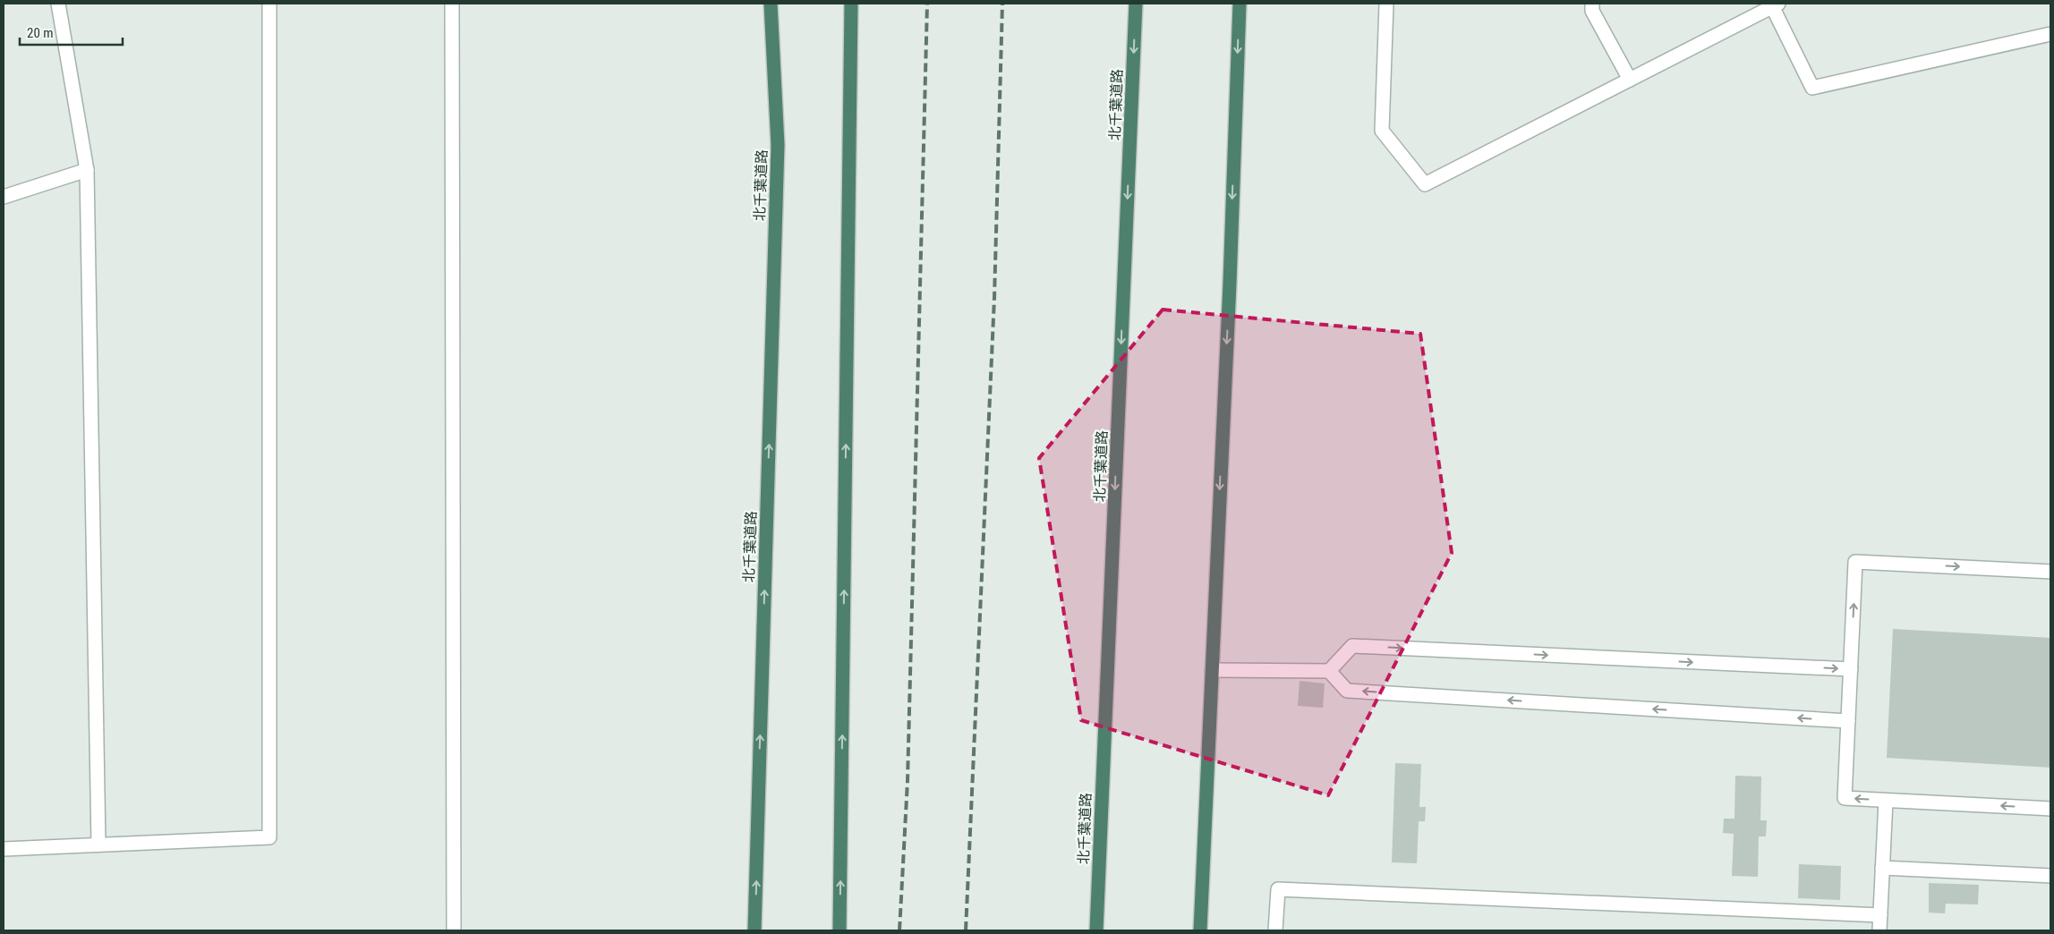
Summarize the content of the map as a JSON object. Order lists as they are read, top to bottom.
{
  "streets": {
    "highway": ["北千葉道路"]
  },
  "scale_bar": "20 m"
}
